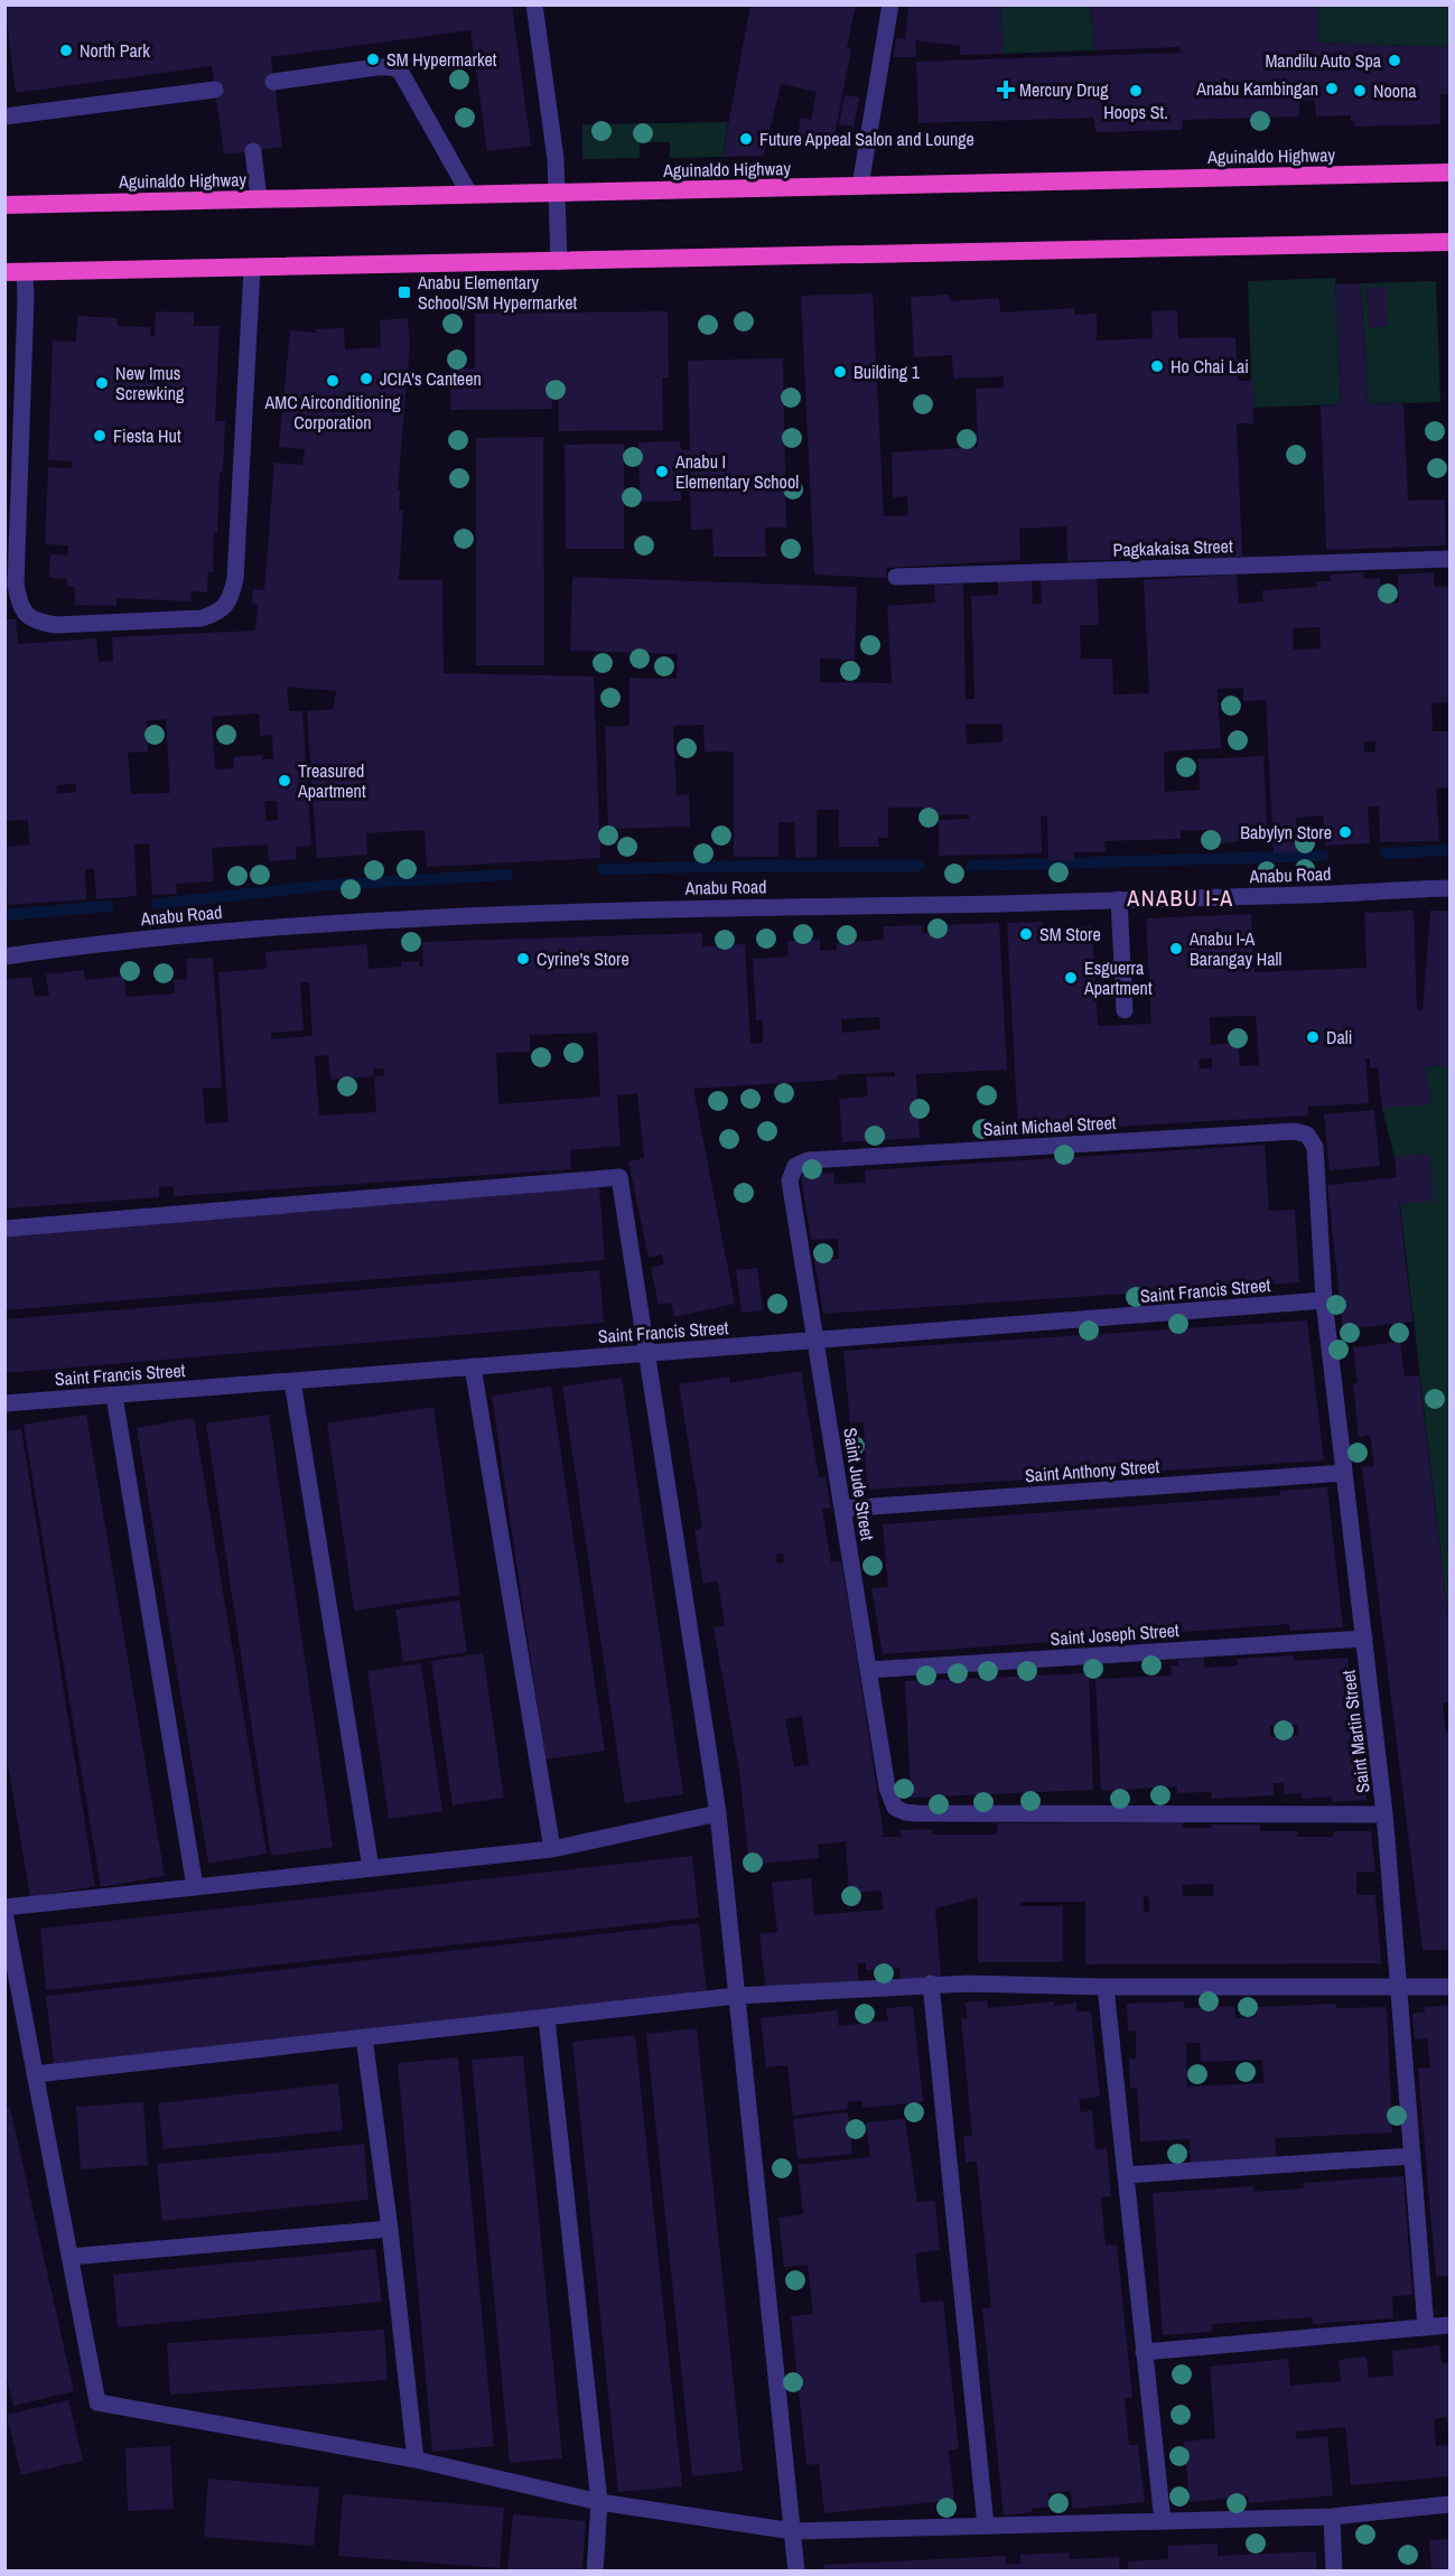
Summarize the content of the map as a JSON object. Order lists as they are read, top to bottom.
{
  "streets": {
    "highway": ["Aguinaldo Highway"],
    "street": [
      "Pagkakaisa Street",
      "Anabu Road",
      "Saint Michael Street",
      "Saint Francis Street",
      "Saint Anthony Street",
      "Saint Jude Street",
      "Saint Joseph Street",
      "Saint Martin Street"
    ]
  },
  "crossings": [
    ["Saint Michael Street", "Saint Jude Street"],
    ["Saint Michael Street", "Saint Martin Street"],
    ["Saint Francis Street", "Saint Jude Street"],
    ["Saint Francis Street", "Saint Martin Street"],
    ["Saint Anthony Street", "Saint Jude Street"],
    ["Saint Anthony Street", "Saint Martin Street"],
    ["Saint Jude Street", "Saint Joseph Street"],
    ["Saint Jude Street", "Saint Martin Street"],
    ["Saint Joseph Street", "Saint Martin Street"]
  ],
  "districts": ["ANABU I-A"],
  "places": {
    "other": [
      "North Park",
      "SM Hypermarket",
      "Mandilu Auto Spa",
      "Anabu Kambingan",
      "Hoops St.",
      "Noona",
      "Future Appeal Salon and Lounge",
      "Ho Chai Lai",
      "Building 1",
      "JCIA's Canteen",
      "AMC Airconditioning Corporation",
      "New Imus Screwking",
      "Fiesta Hut",
      "Anabu I Elementary School",
      "Treasured Apartment",
      "Babylyn Store",
      "SM Store",
      "Anabu I-A Barangay Hall",
      "Cyrine's Store",
      "Esguerra Apartment",
      "Dali"
    ],
    "health": ["Mercury Drug"],
    "transit": ["Anabu Elementary School/SM Hypermarket"]
  }
}
